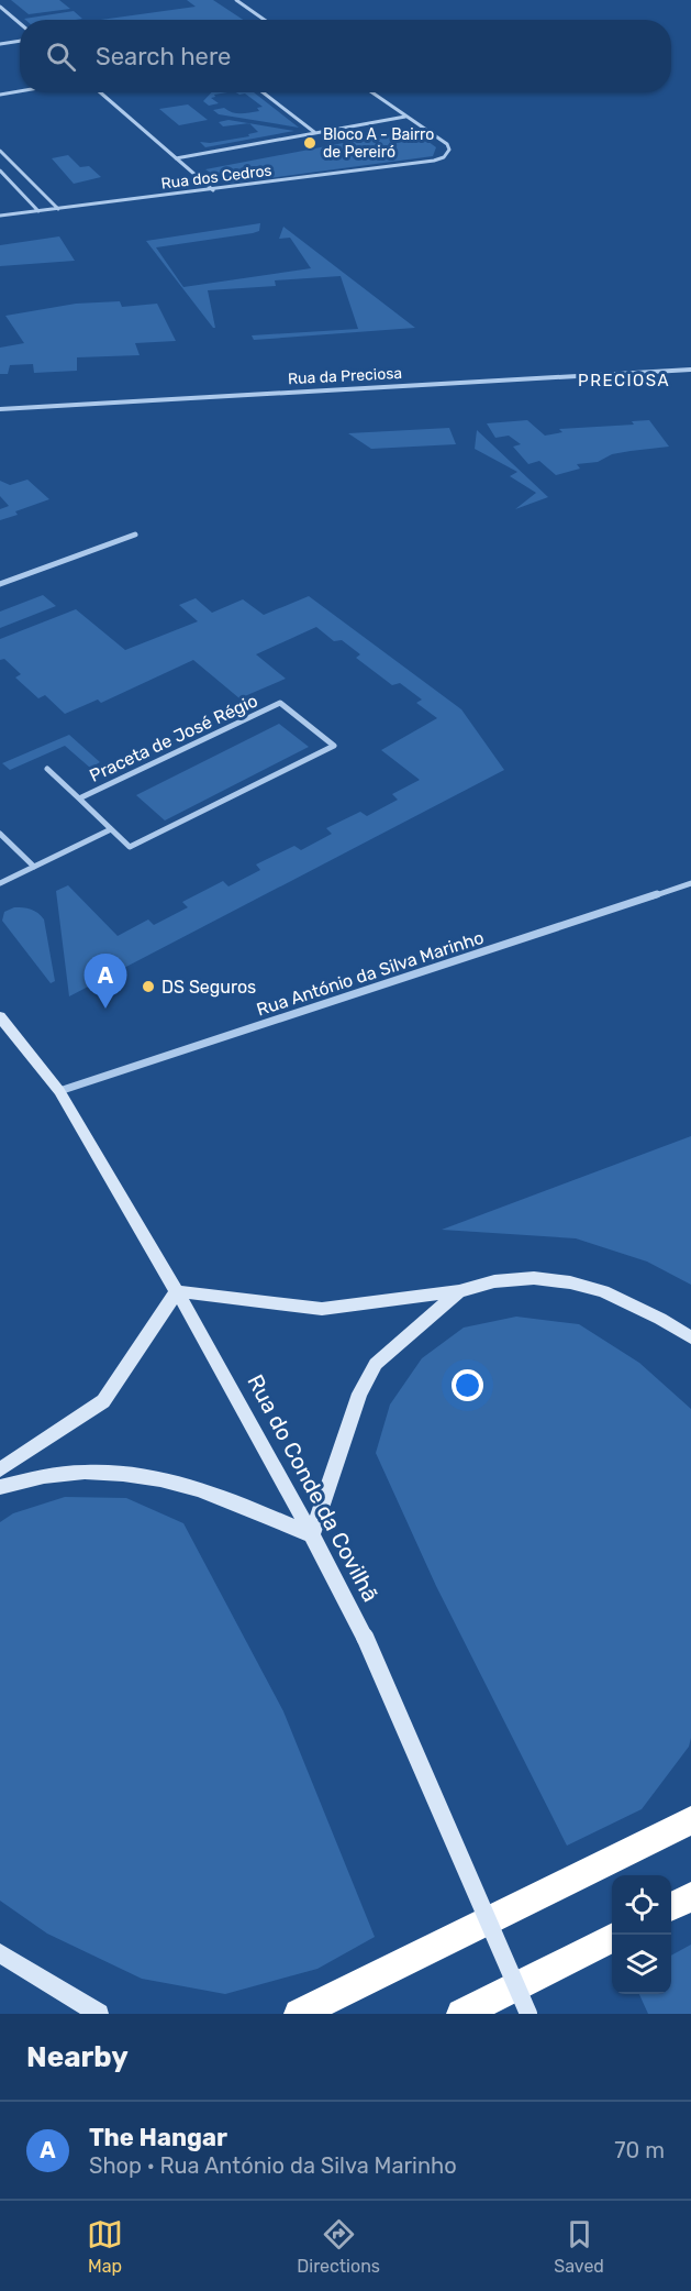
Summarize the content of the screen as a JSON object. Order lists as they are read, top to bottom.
{
  "streets": {
    "main road": ["Rua do Conde da Covilhã"],
    "street": [
      "Rua dos Cedros",
      "Rua da Preciosa",
      "Praceta de José Régio",
      "Rua António da Silva Marinho"
    ]
  },
  "crossings": [
    ["Rua António da Silva Marinho", "Rua do Conde da Covilhã"]
  ],
  "districts": ["PRECIOSA"],
  "places": ["Bloco A - Bairro de Pereiró", "DS Seguros"],
  "page": {
    "search": "Search here",
    "pins": "A",
    "heading": "Nearby",
    "list": [
      {
        "mark": "A",
        "name": "The Hangar",
        "note": "Shop · Rua António da Silva Marinho",
        "value": "70 m"
      }
    ],
    "nav": ["Map", "Directions", "Saved"]
  }
}
